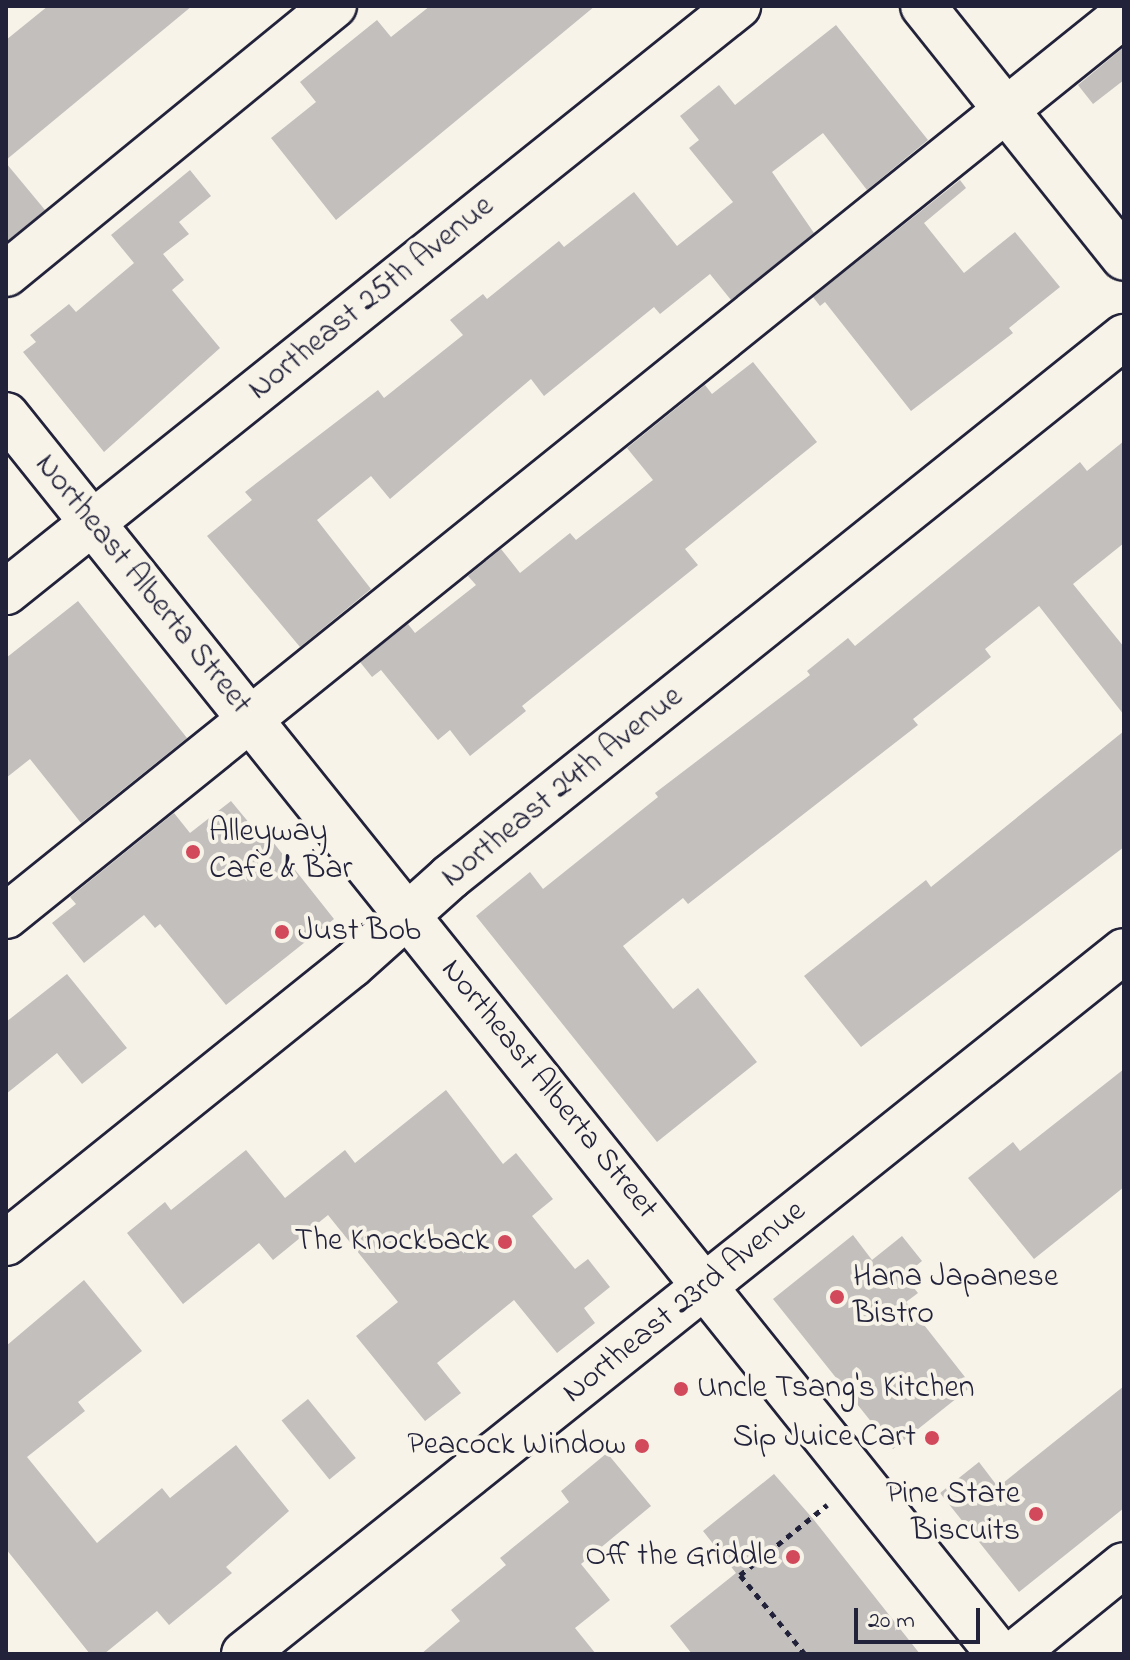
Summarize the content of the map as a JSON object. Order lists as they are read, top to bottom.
{
  "streets": {
    "street": [
      "Northeast 25th Avenue",
      "Northeast Alberta Street",
      "Northeast 24th Avenue",
      "Northeast 23rd Avenue"
    ]
  },
  "crossings": [
    ["Northeast 25th Avenue", "Northeast Alberta Street"],
    ["Northeast Alberta Street", "Northeast 24th Avenue"],
    ["Northeast Alberta Street", "Northeast 23rd Avenue"]
  ],
  "places": [
    "Alleyway Cafe & Bar",
    "Just Bob",
    "The Knockback",
    "Hana Japanese Bistro",
    "Uncle Tsang's Kitchen",
    "Sip Juice Cart",
    "Peacock Window",
    "Pine State Biscuits",
    "Off the Griddle"
  ],
  "scale_bar": "20 m"
}
